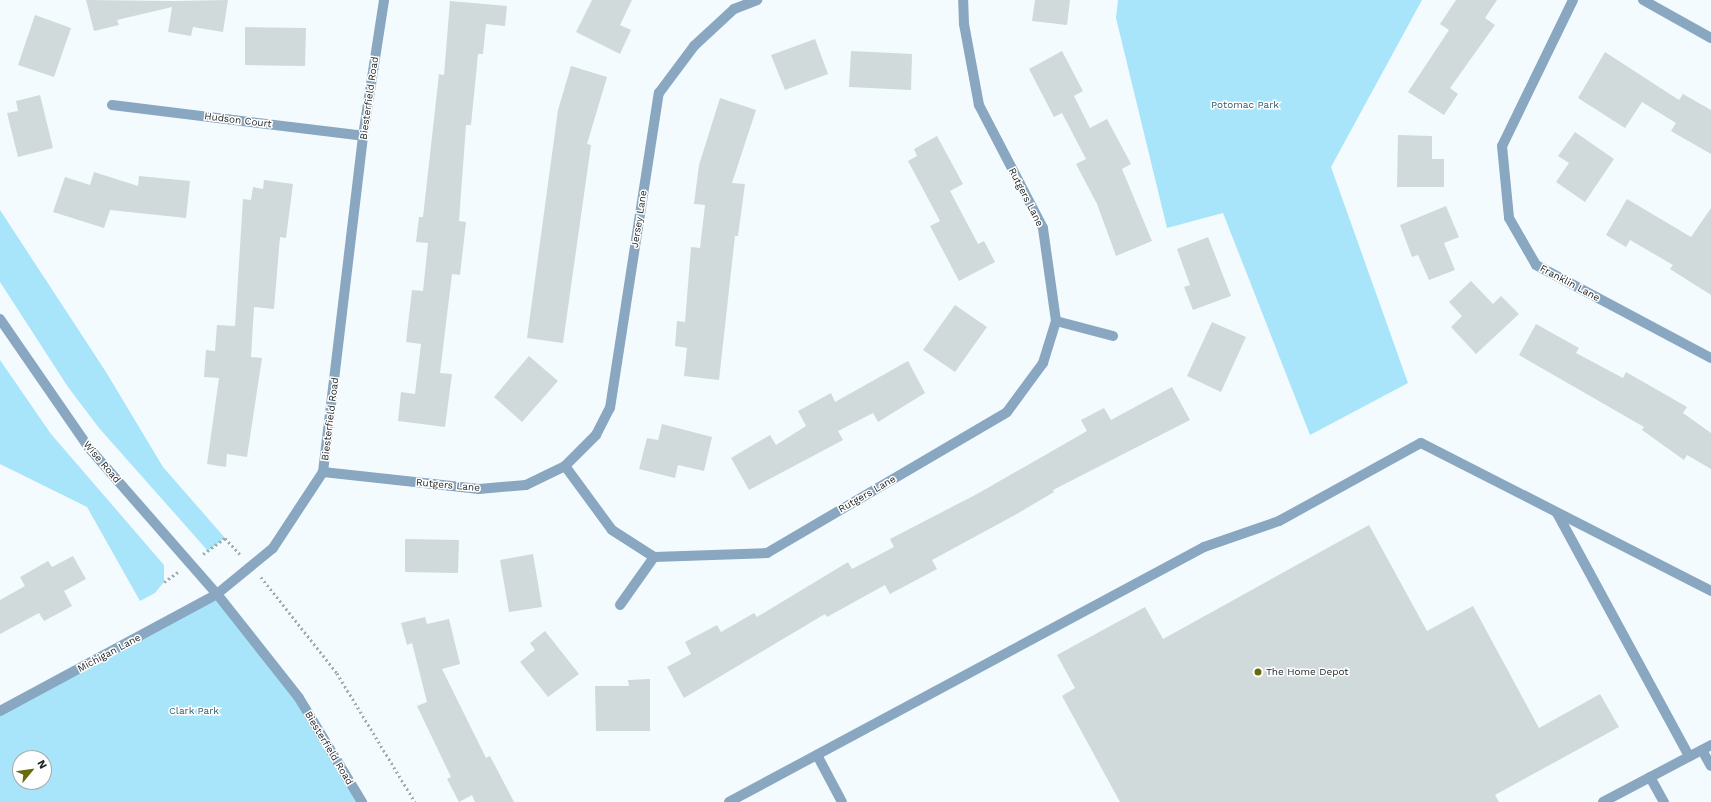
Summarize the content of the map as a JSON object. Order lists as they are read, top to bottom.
{
  "streets": {
    "street": [
      "Biesterfield Road",
      "Hudson Court",
      "Rutgers Lane",
      "Jersey Lane",
      "Franklin Lane",
      "Wise Road",
      "Michigan Lane"
    ]
  },
  "crossings": [
    ["Biesterfield Road", "Hudson Court"],
    ["Biesterfield Road", "Rutgers Lane"],
    ["Biesterfield Road", "Wise Road"],
    ["Biesterfield Road", "Michigan Lane"],
    ["Rutgers Lane", "Jersey Lane"],
    ["Wise Road", "Michigan Lane"]
  ],
  "parks": ["Potomac Park", "Clark Park"],
  "places": ["The Home Depot"],
  "north": "top right"
}
